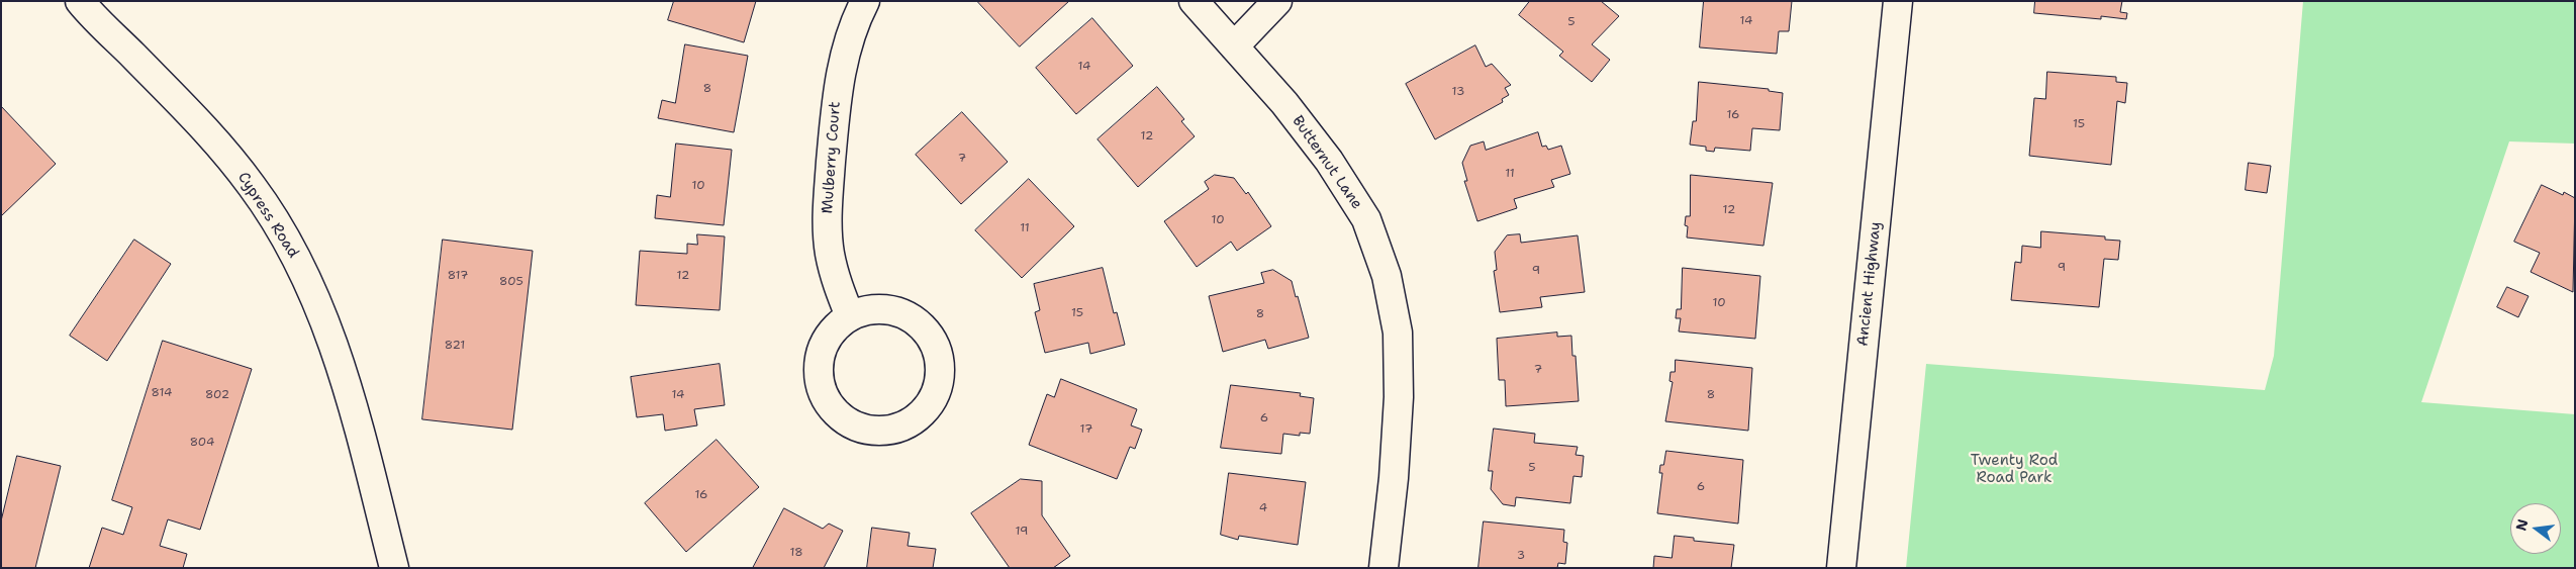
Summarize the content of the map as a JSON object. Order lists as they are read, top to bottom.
{
  "streets": {
    "street": [
      "Mulberry Court",
      "Butternut Lane",
      "Cypress Road",
      "Ancient Highway"
    ]
  },
  "parks": ["Twenty Rod Road Park"],
  "house_numbers": [
    "14",
    "5",
    "14",
    "8",
    "13",
    "16",
    "15",
    "12",
    "7",
    "11",
    "10",
    "12",
    "10",
    "11",
    "9",
    "9",
    "817",
    "12",
    "805",
    "10",
    "15",
    "8",
    "821",
    "7",
    "814",
    "802",
    "14",
    "8",
    "6",
    "17",
    "804",
    "5",
    "6",
    "16",
    "4",
    "19",
    "18",
    "3"
  ],
  "north": "left"
}
